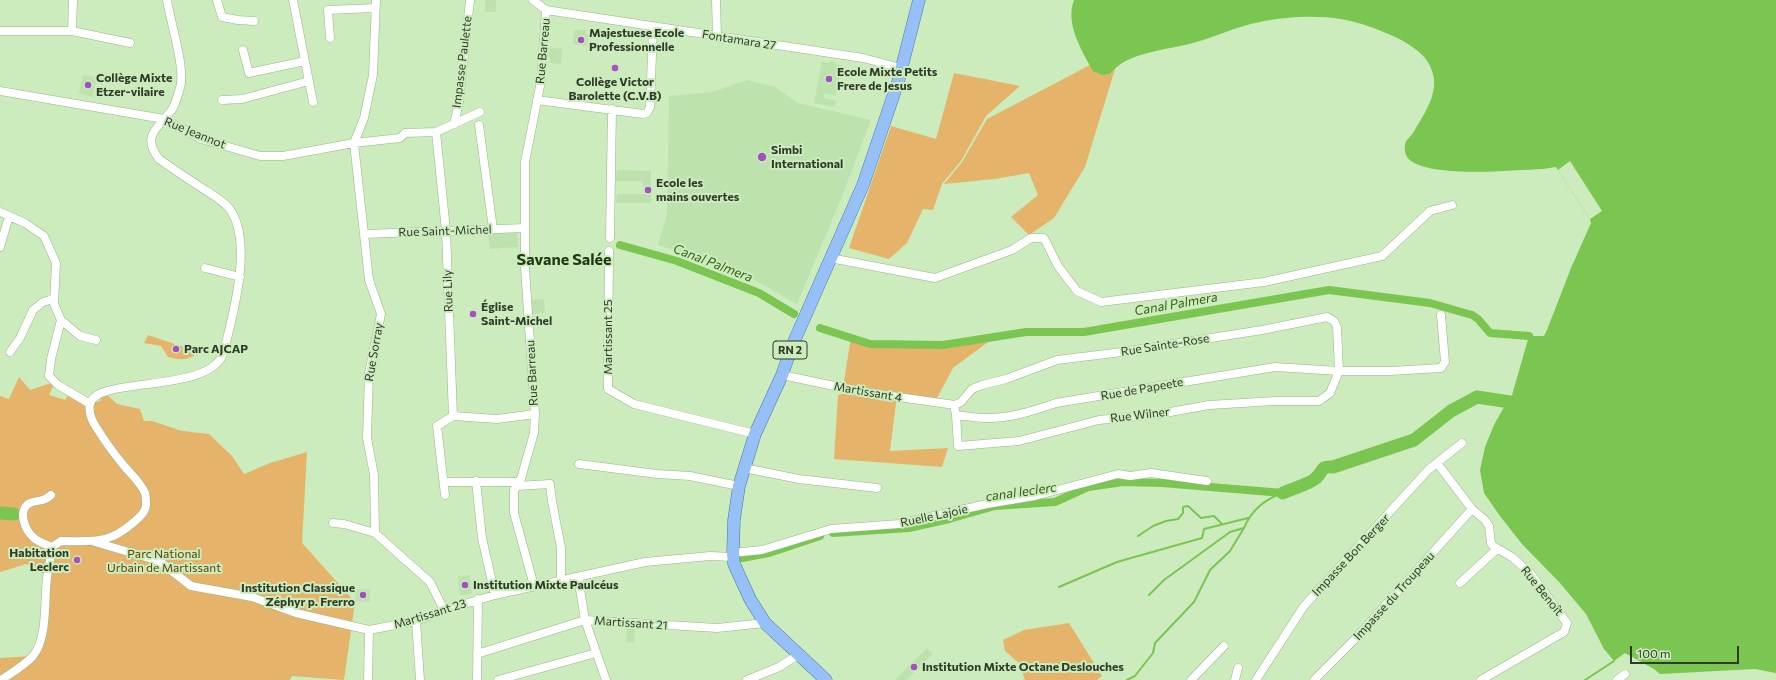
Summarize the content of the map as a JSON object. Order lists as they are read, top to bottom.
{
  "streets": {
    "main road": ["RN 2"],
    "street": [
      "Fontamara 27",
      "Rue Barreau",
      "Impasse Paulette",
      "Rue Jeannot",
      "Rue Saint-Michel",
      "Rue Lily",
      "Martissant 25",
      "Rue Sainte-Rose",
      "Rue Sorray",
      "Rue de Papeete",
      "Martissant 4",
      "Rue Wilner",
      "Ruelle Lajoie",
      "Impasse Bon Berger",
      "Rue Benoît",
      "Impasse du Troupeau",
      "Martissant 23",
      "Martissant 21"
    ]
  },
  "crossings": [
    ["Fontamara 27", "Rue Barreau"],
    ["Fontamara 27", "RN 2"],
    ["Rue Barreau", "Rue Saint-Michel"],
    ["Rue Barreau", "Martissant 23"],
    ["Rue Jeannot", "Rue Lily"],
    ["Rue Jeannot", "Rue Sorray"],
    ["Rue Saint-Michel", "Rue Lily"],
    ["Rue Saint-Michel", "Rue Sorray"],
    ["Martissant 25", "RN 2"],
    ["Rue Sainte-Rose", "Rue de Papeete"],
    ["Rue Sainte-Rose", "Martissant 4"],
    ["Rue Sainte-Rose", "Rue Wilner"],
    ["RN 2", "Martissant 4"],
    ["RN 2", "Ruelle Lajoie"],
    ["RN 2", "Martissant 23"],
    ["RN 2", "Martissant 21"],
    ["Rue de Papeete", "Rue Wilner"],
    ["Ruelle Lajoie", "Martissant 23"]
  ],
  "districts": ["Savane Salée"],
  "water": ["Canal Palmera", "canal leclerc"],
  "parks": ["Parc National Urbain de Martissant"],
  "places": [
    "Majestuese Ecole Professionnelle",
    "Collège Victor Barolette (C.V.B)",
    "Ecole Mixte Petits Frere de Jesus",
    "Collège Mixte Etzer-vilaire",
    "Simbi International",
    "Ecole les mains ouvertes",
    "Église Saint-Michel",
    "Parc AJCAP",
    "Habitation Leclerc",
    "Institution Mixte Paulcéus",
    "Institution Classique Zéphyr p. Frerro",
    "Institution Mixte Octane Deslouches"
  ],
  "scale_bar": "100 m"
}
